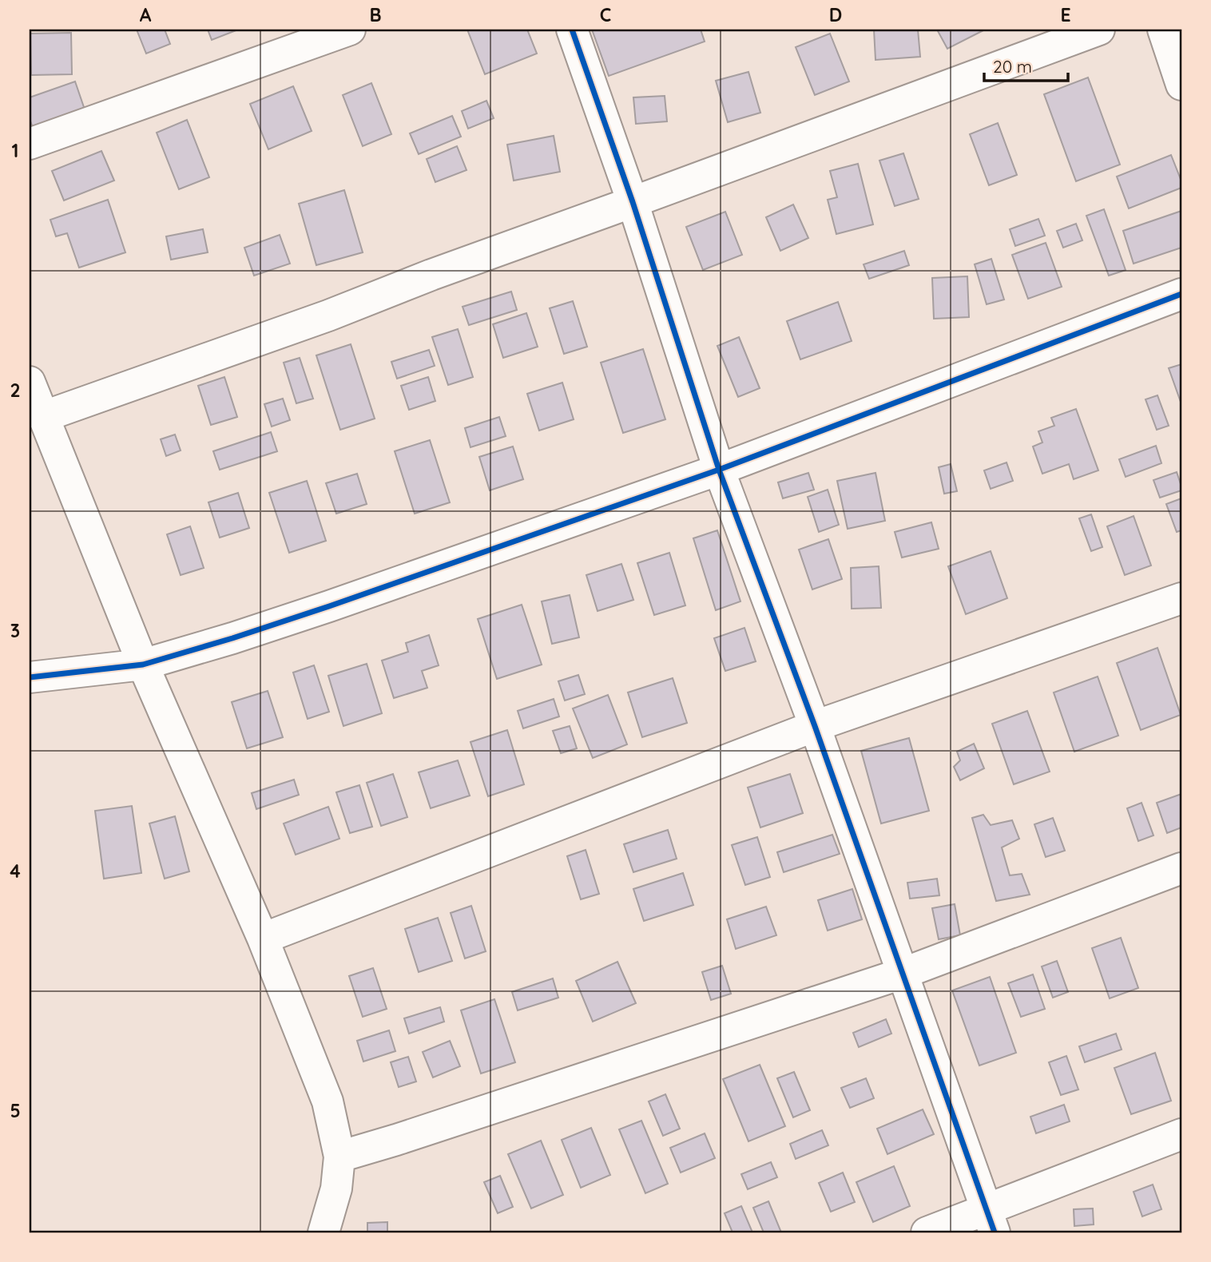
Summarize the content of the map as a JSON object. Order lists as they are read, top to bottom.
{
  "scale_bar": "20 m",
  "grid": {
    "columns": [
      "A",
      "B",
      "C",
      "D",
      "E"
    ],
    "rows": [
      "1",
      "2",
      "3",
      "4",
      "5"
    ]
  }
}
